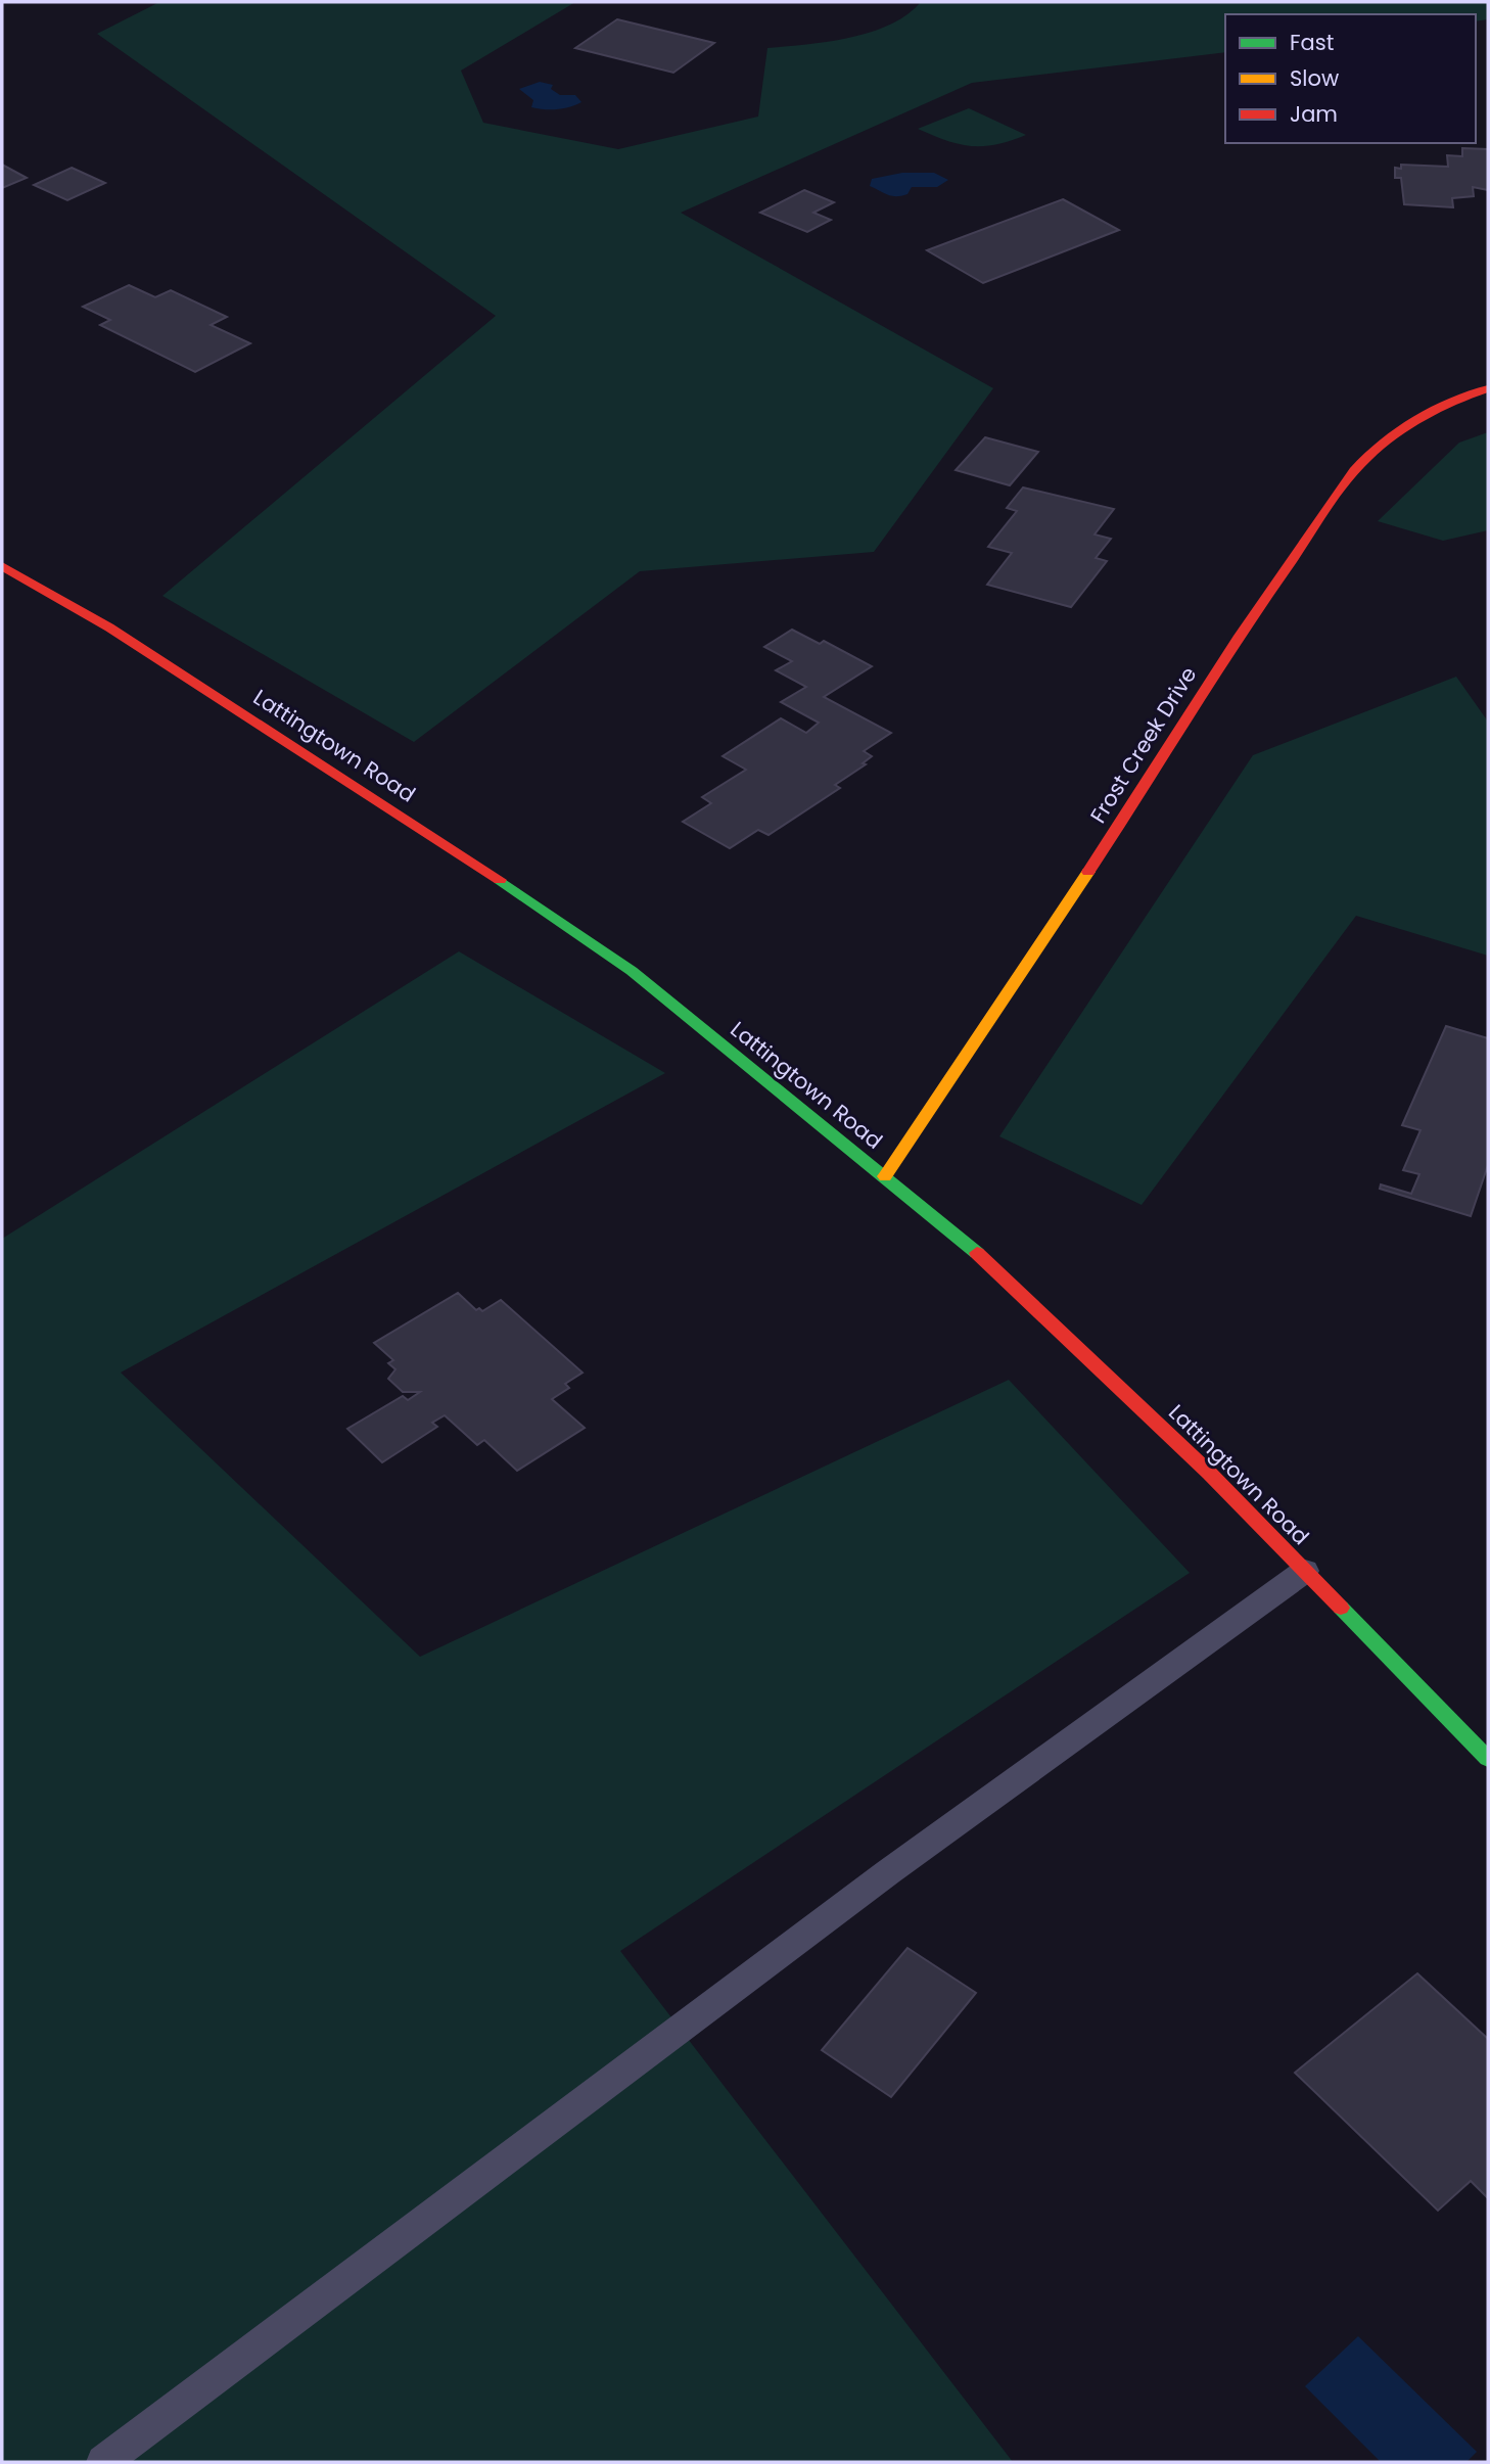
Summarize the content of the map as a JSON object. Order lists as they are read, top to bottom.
{
  "streets": {
    "street": ["Frost Creek Drive", "Lattingtown Road"]
  },
  "crossings": [
    ["Frost Creek Drive", "Lattingtown Road"]
  ],
  "legend": ["Fast", "Slow", "Jam"]
}
